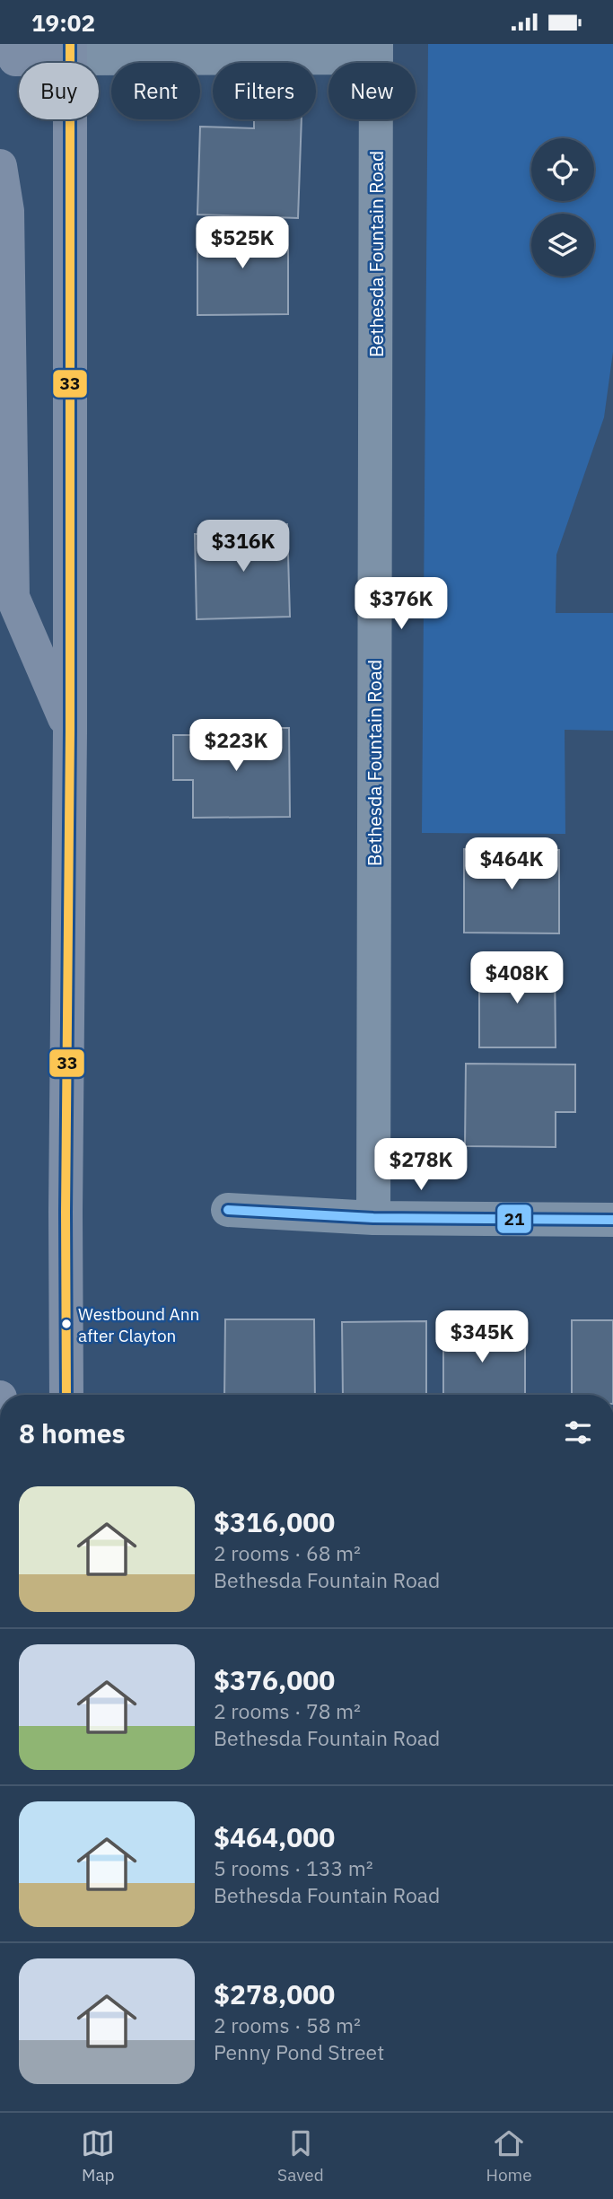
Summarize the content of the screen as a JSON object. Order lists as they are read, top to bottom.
{
  "streets": {
    "street": ["Bethesda Fountain Road"]
  },
  "places": ["Westbound Ann after Clayton"],
  "lines": ["transit line 33", "transit line 21"],
  "page": {
    "status": "19:02",
    "chip": [
      "Buy",
      "Rent",
      "Filters",
      "New"
    ],
    "price": [
      "$525K",
      "$316K",
      "$376K",
      "$223K",
      "$464K",
      "$408K",
      "$278K",
      "$345K"
    ],
    "heading": "8 homes",
    "list": [
      {
        "name": "$316,000",
        "note": "2 rooms · 68 m² · Bethesda Fountain Road"
      },
      {
        "name": "$376,000",
        "note": "2 rooms · 78 m² · Bethesda Fountain Road"
      },
      {
        "name": "$464,000",
        "note": "5 rooms · 133 m² · Bethesda Fountain Road"
      },
      {
        "name": "$278,000",
        "note": "2 rooms · 58 m² · Penny Pond Street"
      }
    ],
    "tabs": ["Map", "Saved", "Home"]
  }
}
